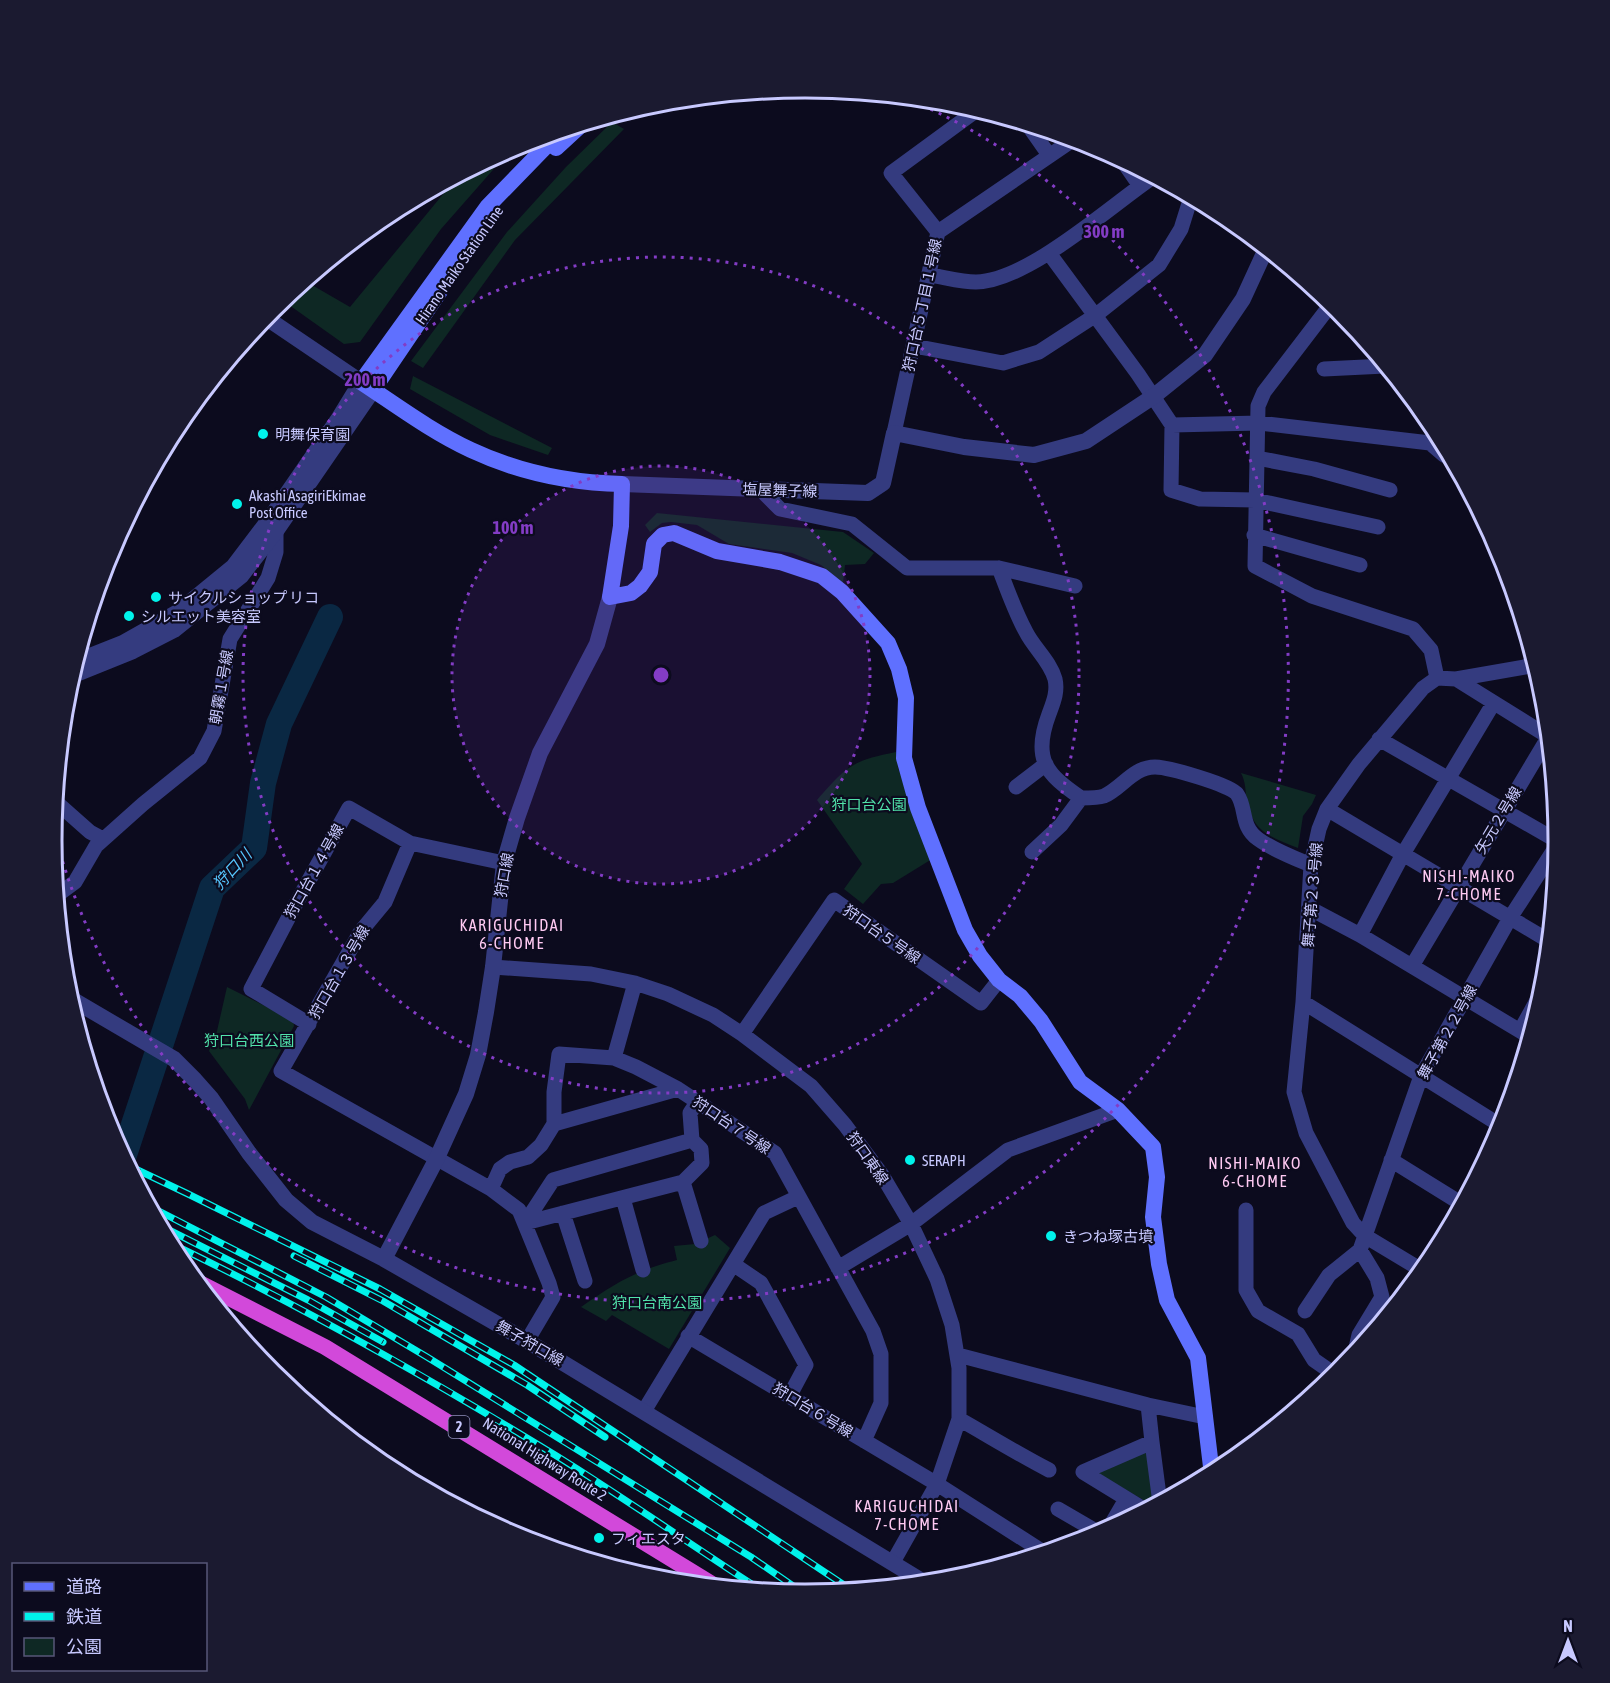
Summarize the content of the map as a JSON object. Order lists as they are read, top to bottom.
{
  "streets": {
    "highway": ["2", "National Highway Route 2"],
    "main road": ["Hirano Maiko Station Line"],
    "street": [
      "狩口台５丁目１号線",
      "塩屋舞子線",
      "朝霧１号線",
      "矢元２号線",
      "狩口台１４号線",
      "狩口線",
      "舞子第２３号線",
      "狩口台５号線",
      "狩口台１３号線",
      "舞子第２２号線",
      "狩口台７号線",
      "狩口東線",
      "舞子狩口線",
      "狩口台６号線"
    ]
  },
  "crossings": [
    ["狩口台５丁目１号線", "塩屋舞子線"],
    ["狩口台１４号線", "狩口線"],
    ["狩口台１４号線", "狩口台１３号線"],
    ["狩口線", "狩口台１３号線"],
    ["狩口線", "狩口東線"],
    ["狩口線", "舞子狩口線"],
    ["舞子第２３号線", "舞子第２２号線"],
    ["狩口台５号線", "狩口東線"],
    ["狩口台７号線", "狩口台６号線"],
    ["狩口東線", "舞子狩口線"],
    ["狩口東線", "狩口台６号線"]
  ],
  "districts": [
    "NISHI-MAIKO 7-CHOME",
    "KARIGUCHIDAI 6-CHOME",
    "NISHI-MAIKO 6-CHOME",
    "KARIGUCHIDAI 7-CHOME"
  ],
  "water": ["狩口川"],
  "parks": ["狩口台公園", "狩口台西公園", "狩口台南公園"],
  "places": [
    "明舞保育園",
    "Akashi AsagiriEkimae Post Office",
    "サイクルショップ リコ",
    "シルエット美容室",
    "SERAPH",
    "きつね塚古墳",
    "フィエスタ"
  ],
  "legend": ["道路", "鉄道", "公園"],
  "north": "top",
  "rings": ["300 m", "200 m", "100 m"]
}
